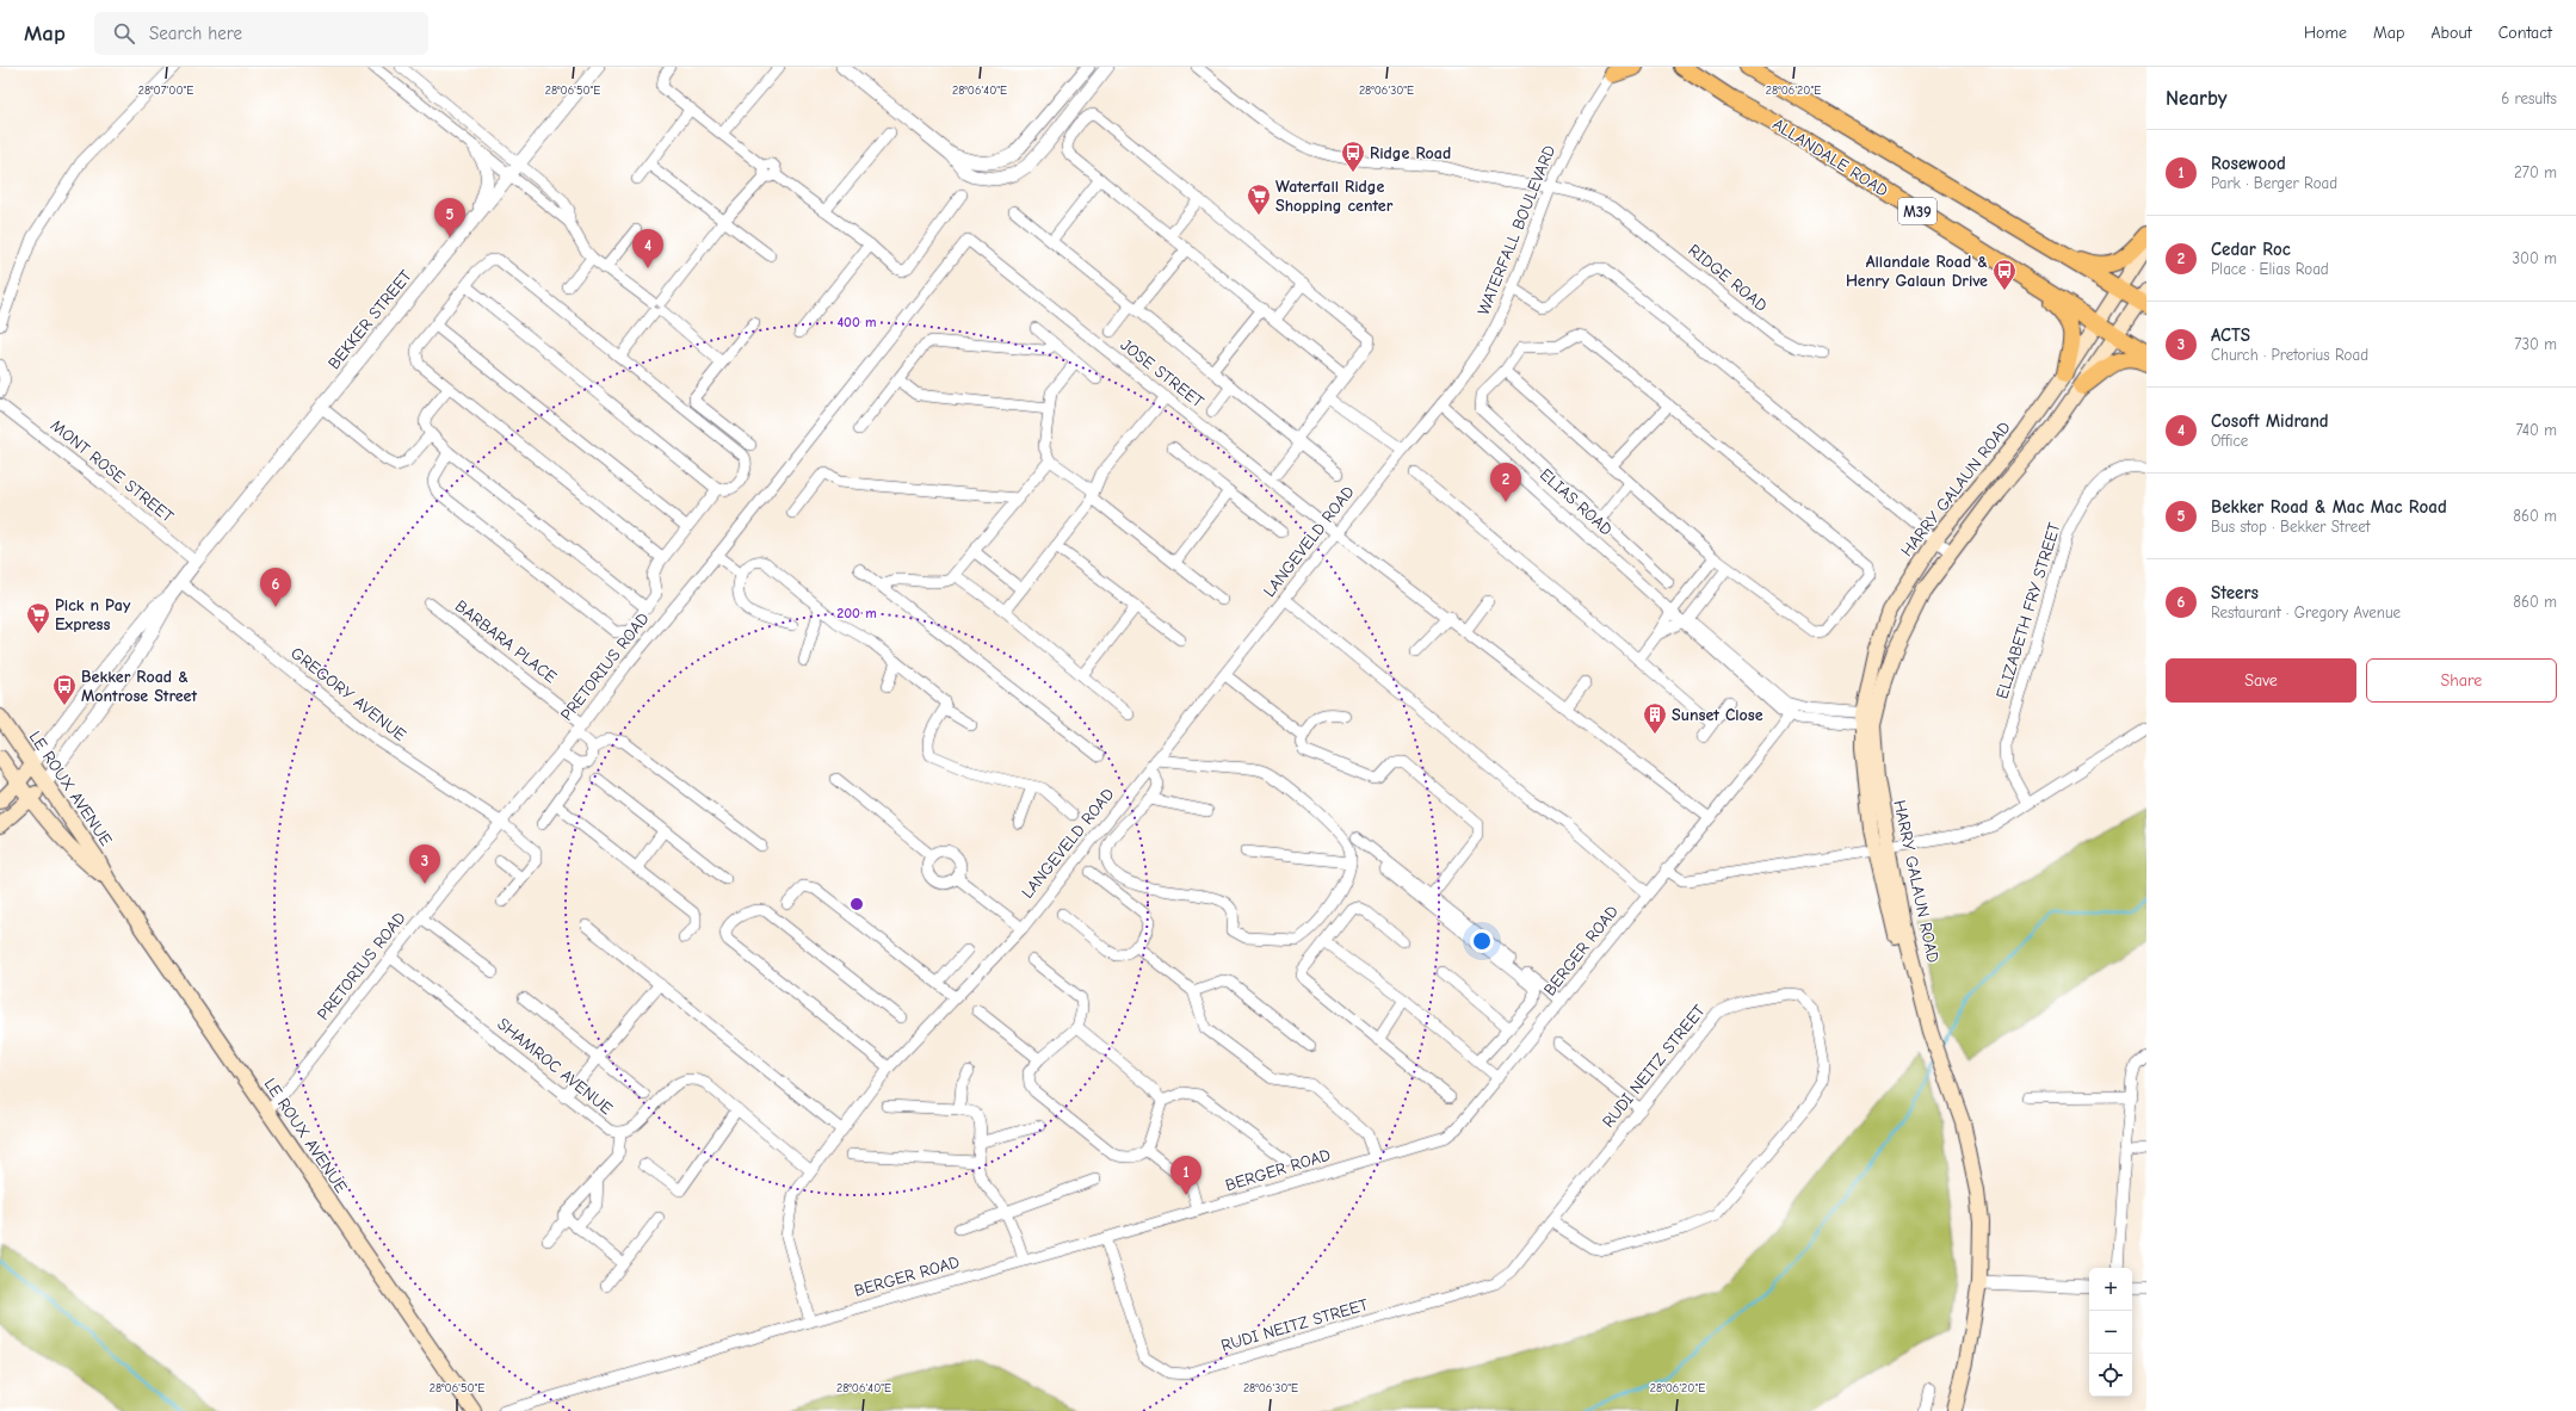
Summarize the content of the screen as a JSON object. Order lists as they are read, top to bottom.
{
  "streets": {
    "main road": [
      "ALLANDALE ROAD",
      "M39",
      "HARRY GALAUN ROAD",
      "LE ROUX AVENUE"
    ],
    "street": [
      "WATERFALL BOULEVARD",
      "RIDGE ROAD",
      "BEKKER STREET",
      "JOSE STREET",
      "MONT ROSE STREET",
      "ELIAS ROAD",
      "LANGEVELD ROAD",
      "ELIZABETH FRY STREET",
      "BARBARA PLACE",
      "PRETORIUS ROAD",
      "GREGORY AVENUE",
      "BERGER ROAD",
      "SHAMROC AVENUE",
      "RUDI NEITZ STREET"
    ]
  },
  "crossings": [
    ["ALLANDALE ROAD", "HARRY GALAUN ROAD"],
    ["WATERFALL BOULEVARD", "RIDGE ROAD"],
    ["WATERFALL BOULEVARD", "ELIAS ROAD"],
    ["WATERFALL BOULEVARD", "LANGEVELD ROAD"],
    ["BEKKER STREET", "MONT ROSE STREET"],
    ["BEKKER STREET", "GREGORY AVENUE"],
    ["BEKKER STREET", "LE ROUX AVENUE"],
    ["JOSE STREET", "LANGEVELD ROAD"],
    ["JOSE STREET", "PRETORIUS ROAD"],
    ["JOSE STREET", "BERGER ROAD"],
    ["ELIAS ROAD", "LANGEVELD ROAD"],
    ["ELIAS ROAD", "BERGER ROAD"],
    ["LANGEVELD ROAD", "BERGER ROAD"],
    ["LANGEVELD ROAD", "SHAMROC AVENUE"],
    ["BARBARA PLACE", "PRETORIUS ROAD"],
    ["PRETORIUS ROAD", "GREGORY AVENUE"],
    ["PRETORIUS ROAD", "LE ROUX AVENUE"],
    ["PRETORIUS ROAD", "SHAMROC AVENUE"],
    ["BERGER ROAD", "RUDI NEITZ STREET"]
  ],
  "places": {
    "bus stop": ["Ridge Road", "Allandale Road & Henry Galaun Drive", "Bekker Road & Montrose Street"],
    "supermarket": ["Waterfall Ridge Shopping center", "Pick n Pay Express"],
    "building": ["Sunset Close"]
  },
  "page": {
    "header": "Map",
    "search": "Search here",
    "nav": [
      "Home",
      "Map",
      "About",
      "Contact"
    ],
    "heading": ["Nearby", "6 results"],
    "list": [
      {
        "mark": "1",
        "name": "Rosewood",
        "note": "Park · Berger Road",
        "value": "270 m"
      },
      {
        "mark": "2",
        "name": "Cedar Roc",
        "note": "Place · Elias Road",
        "value": "300 m"
      },
      {
        "mark": "3",
        "name": "ACTS",
        "note": "Church · Pretorius Road",
        "value": "730 m"
      },
      {
        "mark": "4",
        "name": "Cosoft Midrand",
        "note": "Office",
        "value": "740 m"
      },
      {
        "mark": "5",
        "name": "Bekker Road & Mac Mac Road",
        "note": "Bus stop · Bekker Street",
        "value": "860 m"
      },
      {
        "mark": "6",
        "name": "Steers",
        "note": "Restaurant · Gregory Avenue",
        "value": "860 m"
      }
    ],
    "pins": [
      "5",
      "4",
      "2",
      "6",
      "3",
      "1"
    ],
    "buttons": ["Save", "Share"],
    "map_buttons": ["+", "−"]
  },
  "coordinates": [
    "28°07'00\"E",
    "28°06'50\"E",
    "28°06'40\"E",
    "28°06'30\"E",
    "28°06'20\"E"
  ],
  "rings": ["400 m", "200 m"]
}
